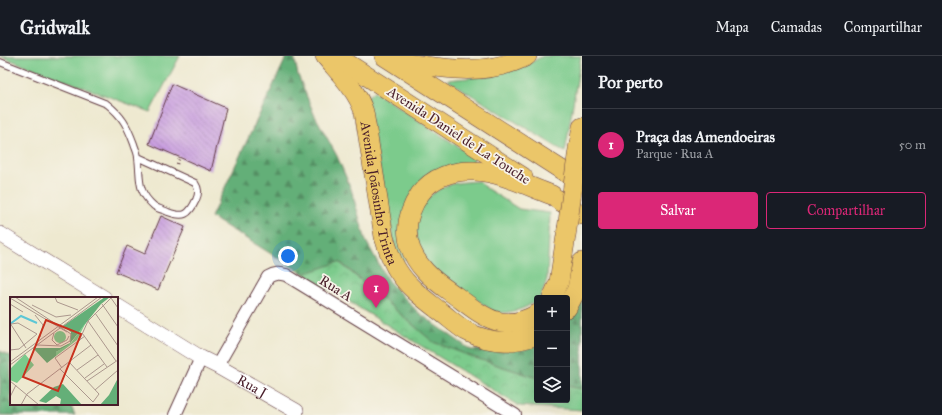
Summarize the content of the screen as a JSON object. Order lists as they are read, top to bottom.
{
  "streets": {
    "main road": ["Avenida Daniel de La Touche", "Avenida Joãosinho Trinta"],
    "street": ["Rua A", "Rua J"]
  },
  "crossings": [
    ["Avenida Daniel de La Touche", "Avenida Joãosinho Trinta"],
    ["Rua A", "Rua J"]
  ],
  "page": {
    "header": "Gridwalk",
    "nav": ["Mapa", "Camadas", "Compartilhar"],
    "heading": "Por perto",
    "list": [
      {
        "mark": "1",
        "name": "Praça das Amendoeiras",
        "note": "Parque · Rua A",
        "value": "50 m"
      }
    ],
    "buttons": ["Salvar", "Compartilhar"],
    "pins": "1",
    "map_buttons": ["+", "−"]
  }
}
